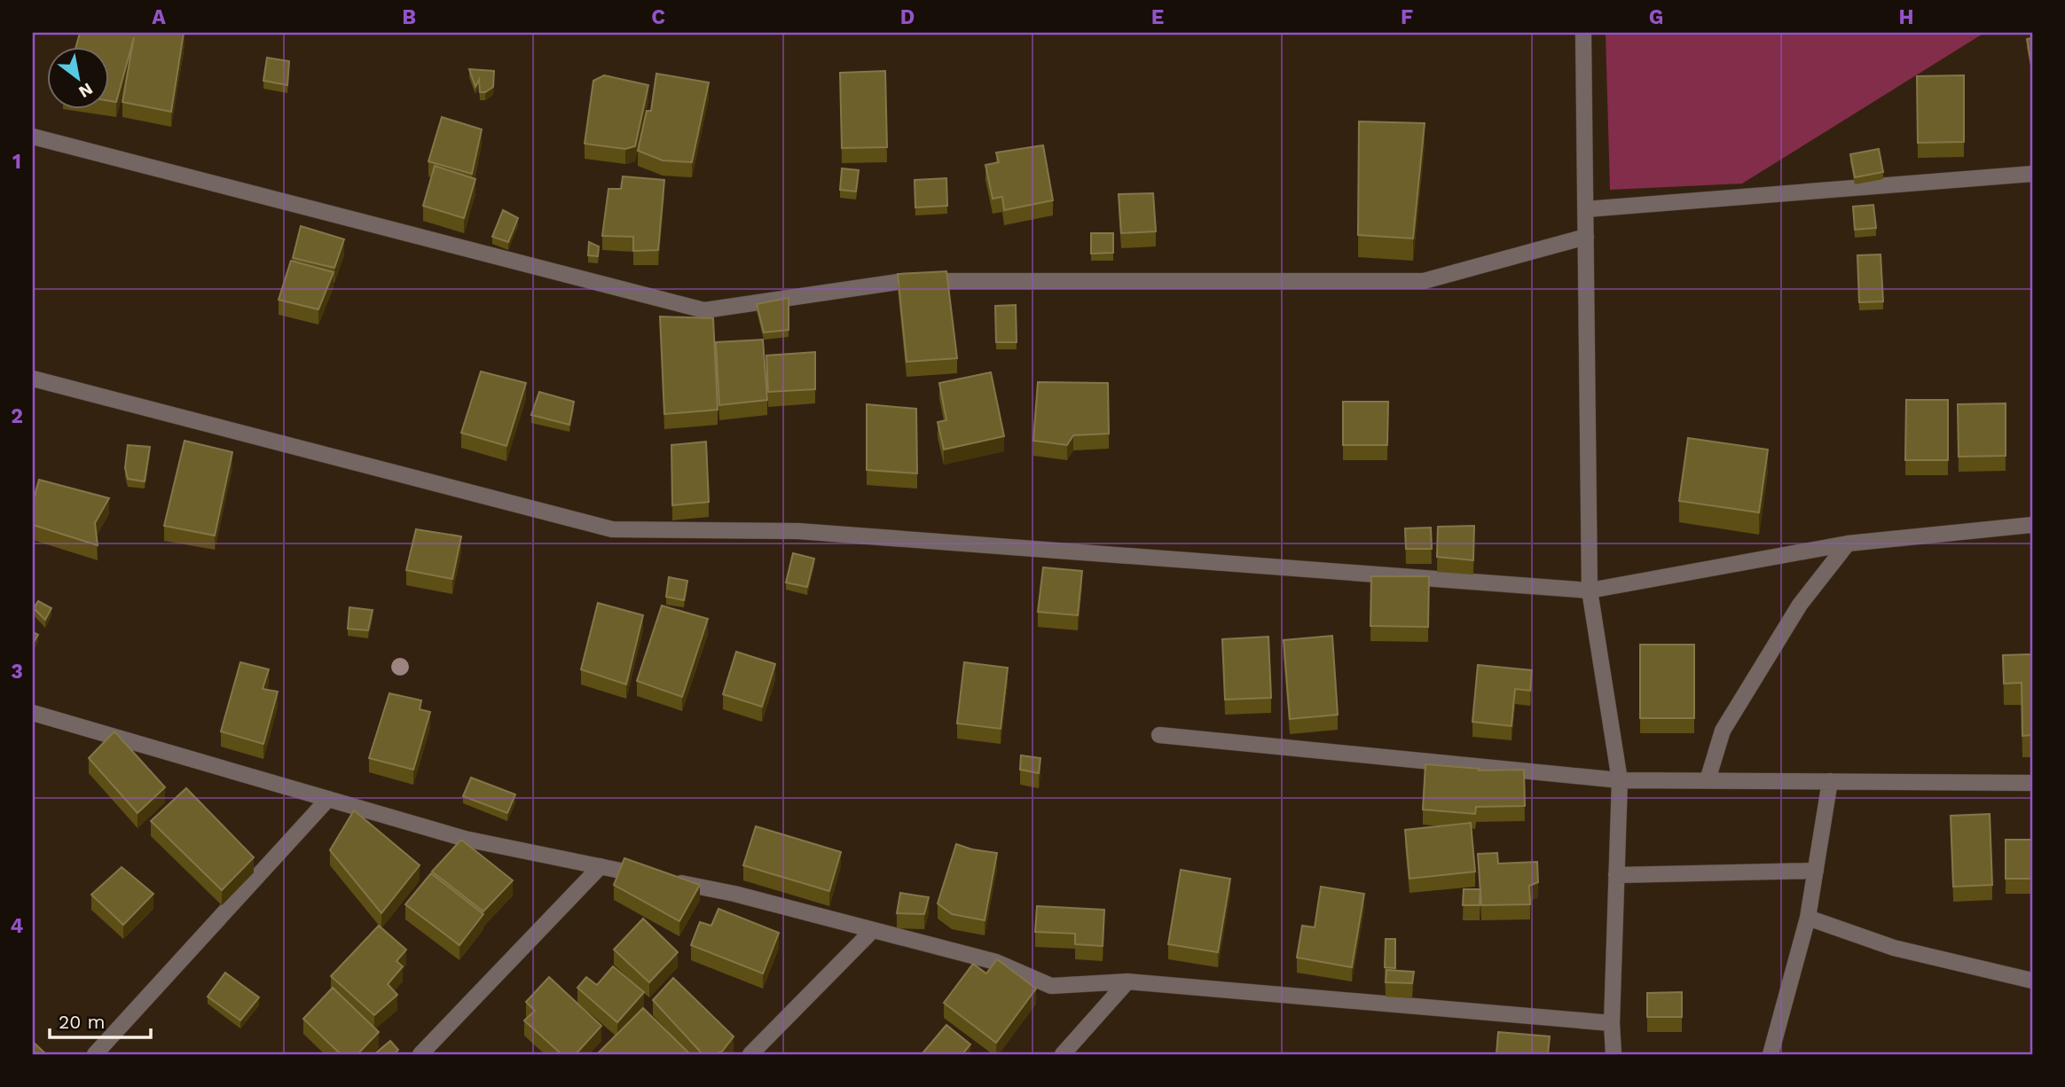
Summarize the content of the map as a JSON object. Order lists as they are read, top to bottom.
{
  "scale_bar": "20 m",
  "north": "bottom right",
  "grid": {
    "columns": [
      "A",
      "B",
      "C",
      "D",
      "E",
      "F",
      "G",
      "H"
    ],
    "rows": [
      "1",
      "2",
      "3",
      "4"
    ]
  }
}
